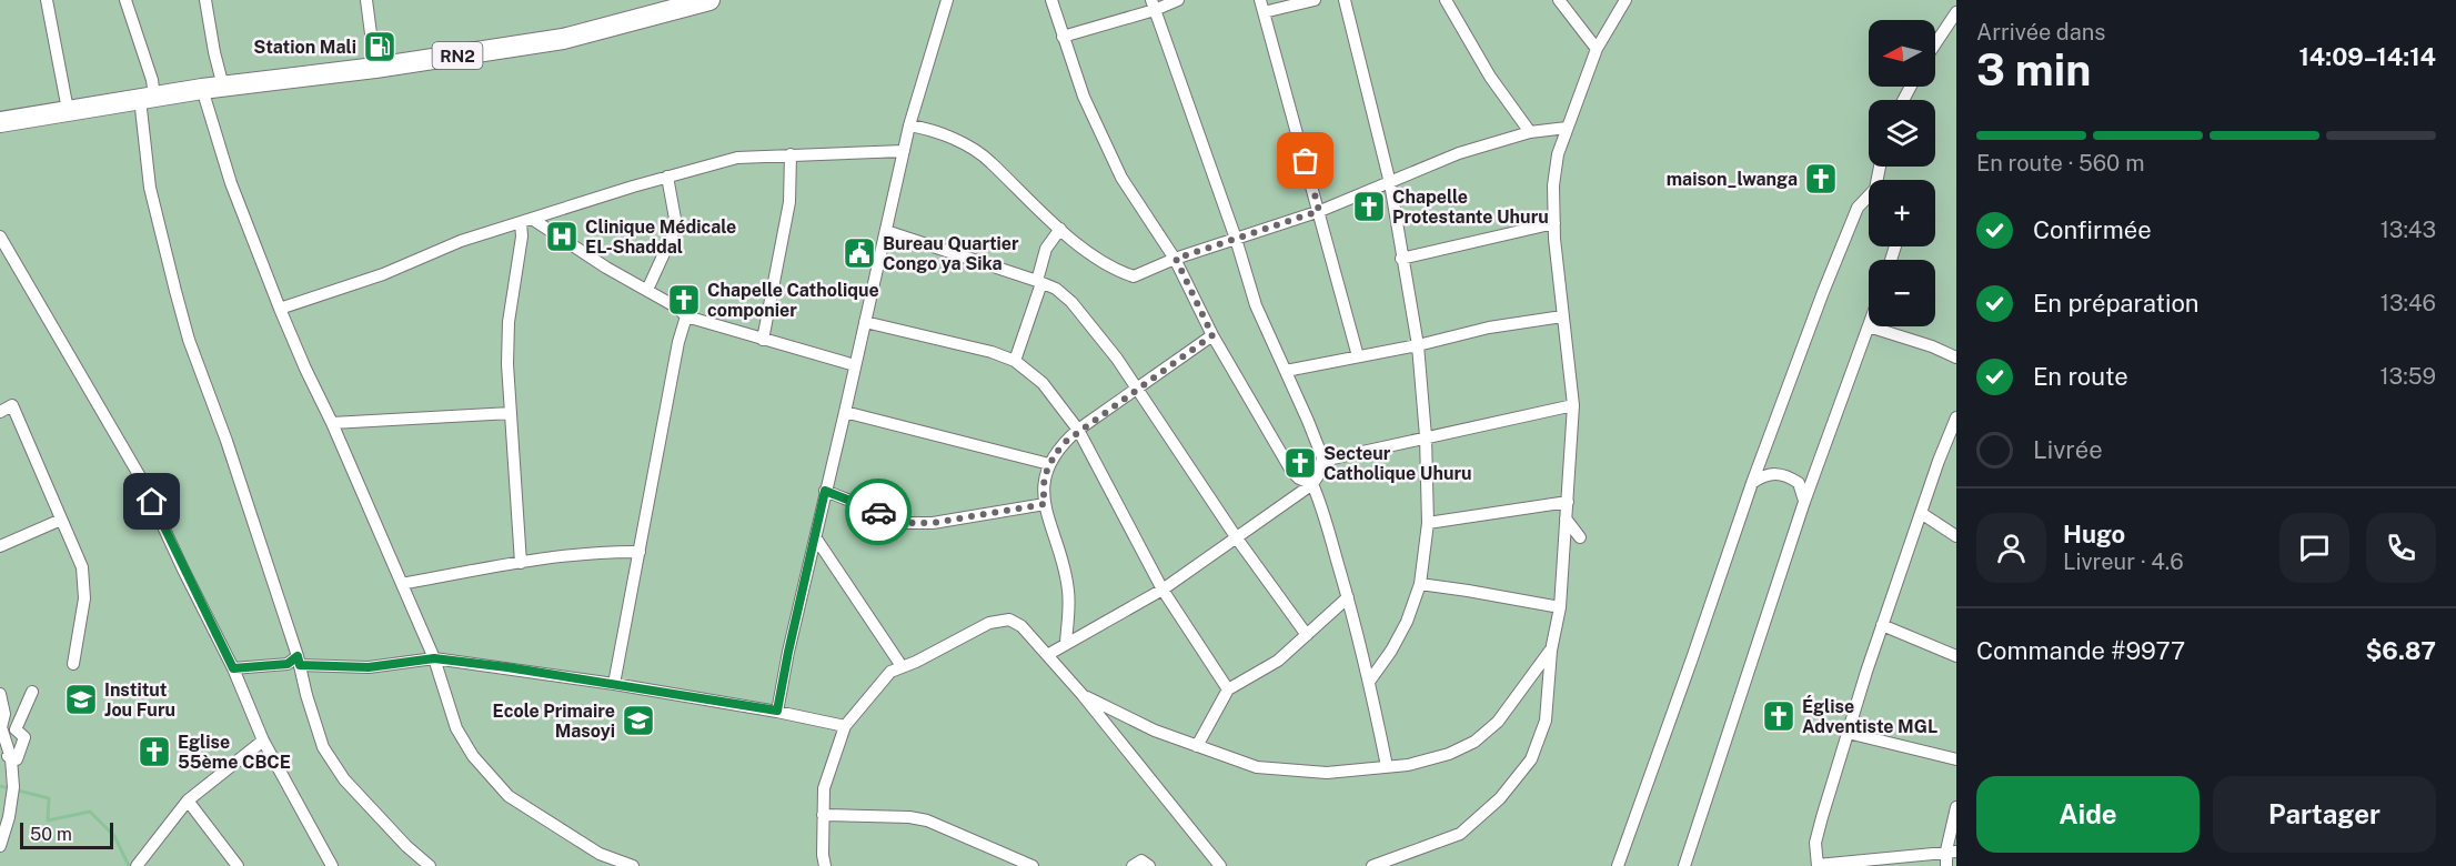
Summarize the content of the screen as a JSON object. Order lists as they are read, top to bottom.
{
  "streets": {
    "highway": ["RN2"]
  },
  "places": {
    "fuel station": ["Station Mali"],
    "church": [
      "maison_lwanga",
      "Chapelle Protestante Uhuru",
      "Chapelle Catholique componier",
      "Secteur Catholique Uhuru",
      "Église Adventiste MGL",
      "Eglise 55ème CBCE"
    ],
    "hospital": ["Clinique Médicale EL-Shaddal"],
    "public building": ["Bureau Quartier Congo ya Sika"],
    "school or university": ["Institut Jou Furu", "Ecole Primaire Masoyi"]
  },
  "scale_bar": "50 m",
  "north": "left",
  "page": {
    "heading": ["3 min", "Arrivée dans", "14:09–14:14"],
    "panel": [
      "Hugo",
      "Livreur · 4.6",
      "Commande #9977",
      "$6.87"
    ],
    "map_buttons": ["+", "−"],
    "bar": "En route · 560 m",
    "list": [
      ["Confirmée", "13:43"],
      ["En préparation", "13:46"],
      ["En route", "13:59"],
      "Livrée"
    ],
    "buttons": ["Aide", "Partager"],
    "scale": "50 m"
  }
}
